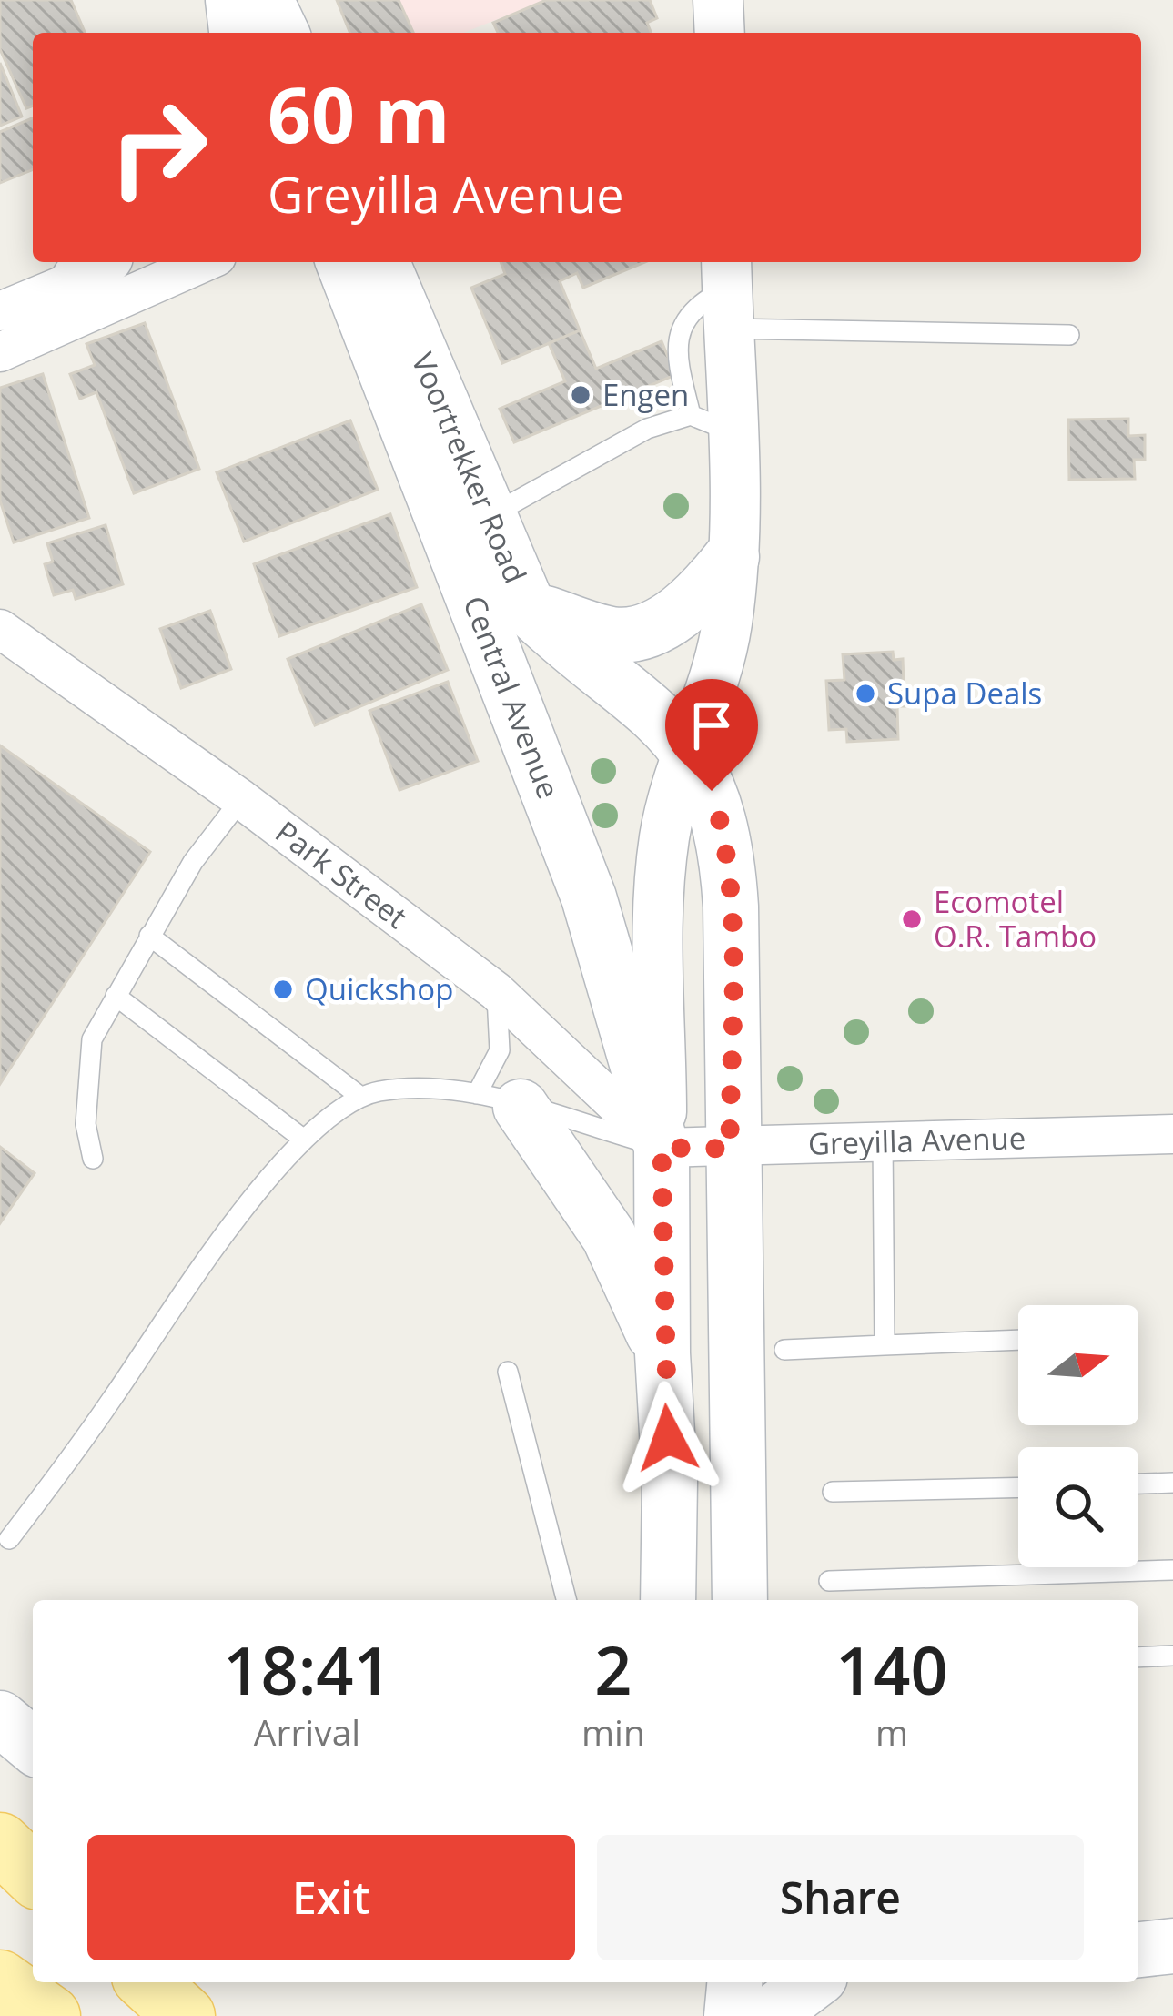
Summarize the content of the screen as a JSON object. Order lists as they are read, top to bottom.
{
  "streets": {
    "main road": ["Voortrekker Road", "Central Avenue"],
    "street": ["Park Street", "Greyilla Avenue"]
  },
  "crossings": [
    ["Voortrekker Road", "Greyilla Avenue"],
    ["Central Avenue", "Park Street"],
    ["Central Avenue", "Greyilla Avenue"],
    ["Park Street", "Greyilla Avenue"]
  ],
  "places": [
    "Engen",
    "Supa Deals",
    "Ecomotel O.R. Tambo",
    "Quickshop"
  ],
  "north": "right",
  "page": {
    "turn": ["60 m", "Greyilla Avenue"],
    "eta": [
      "18:41",
      "Arrival",
      "2",
      "min",
      "140",
      "m"
    ],
    "buttons": ["Exit", "Share"]
  }
}
